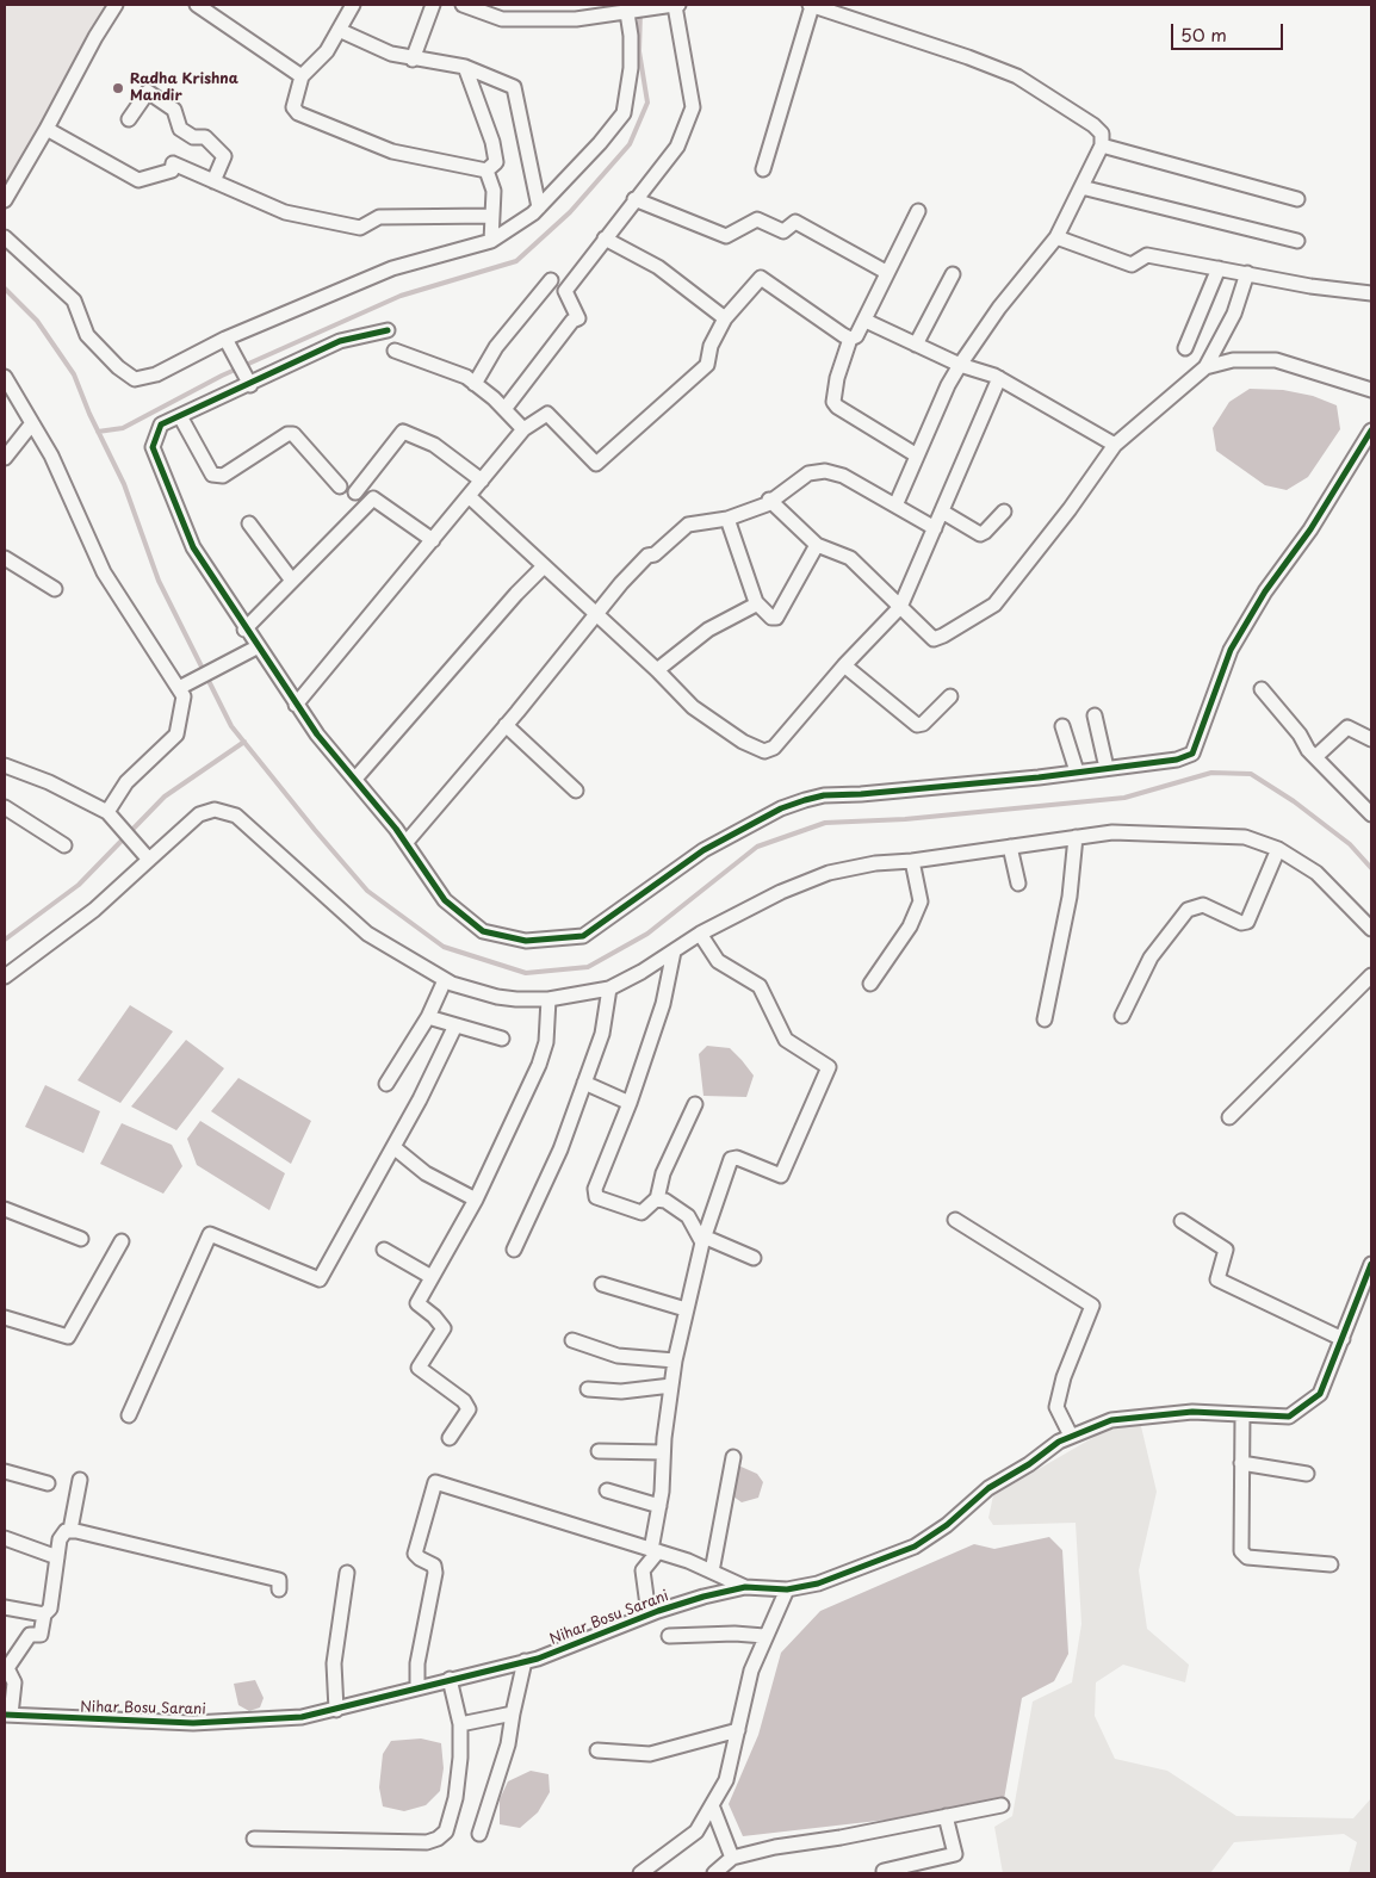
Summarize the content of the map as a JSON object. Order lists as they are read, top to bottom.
{
  "streets": {
    "street": ["Nihar Bosu Sarani"]
  },
  "places": ["Radha Krishna Mandir"],
  "scale_bar": "50 m"
}
